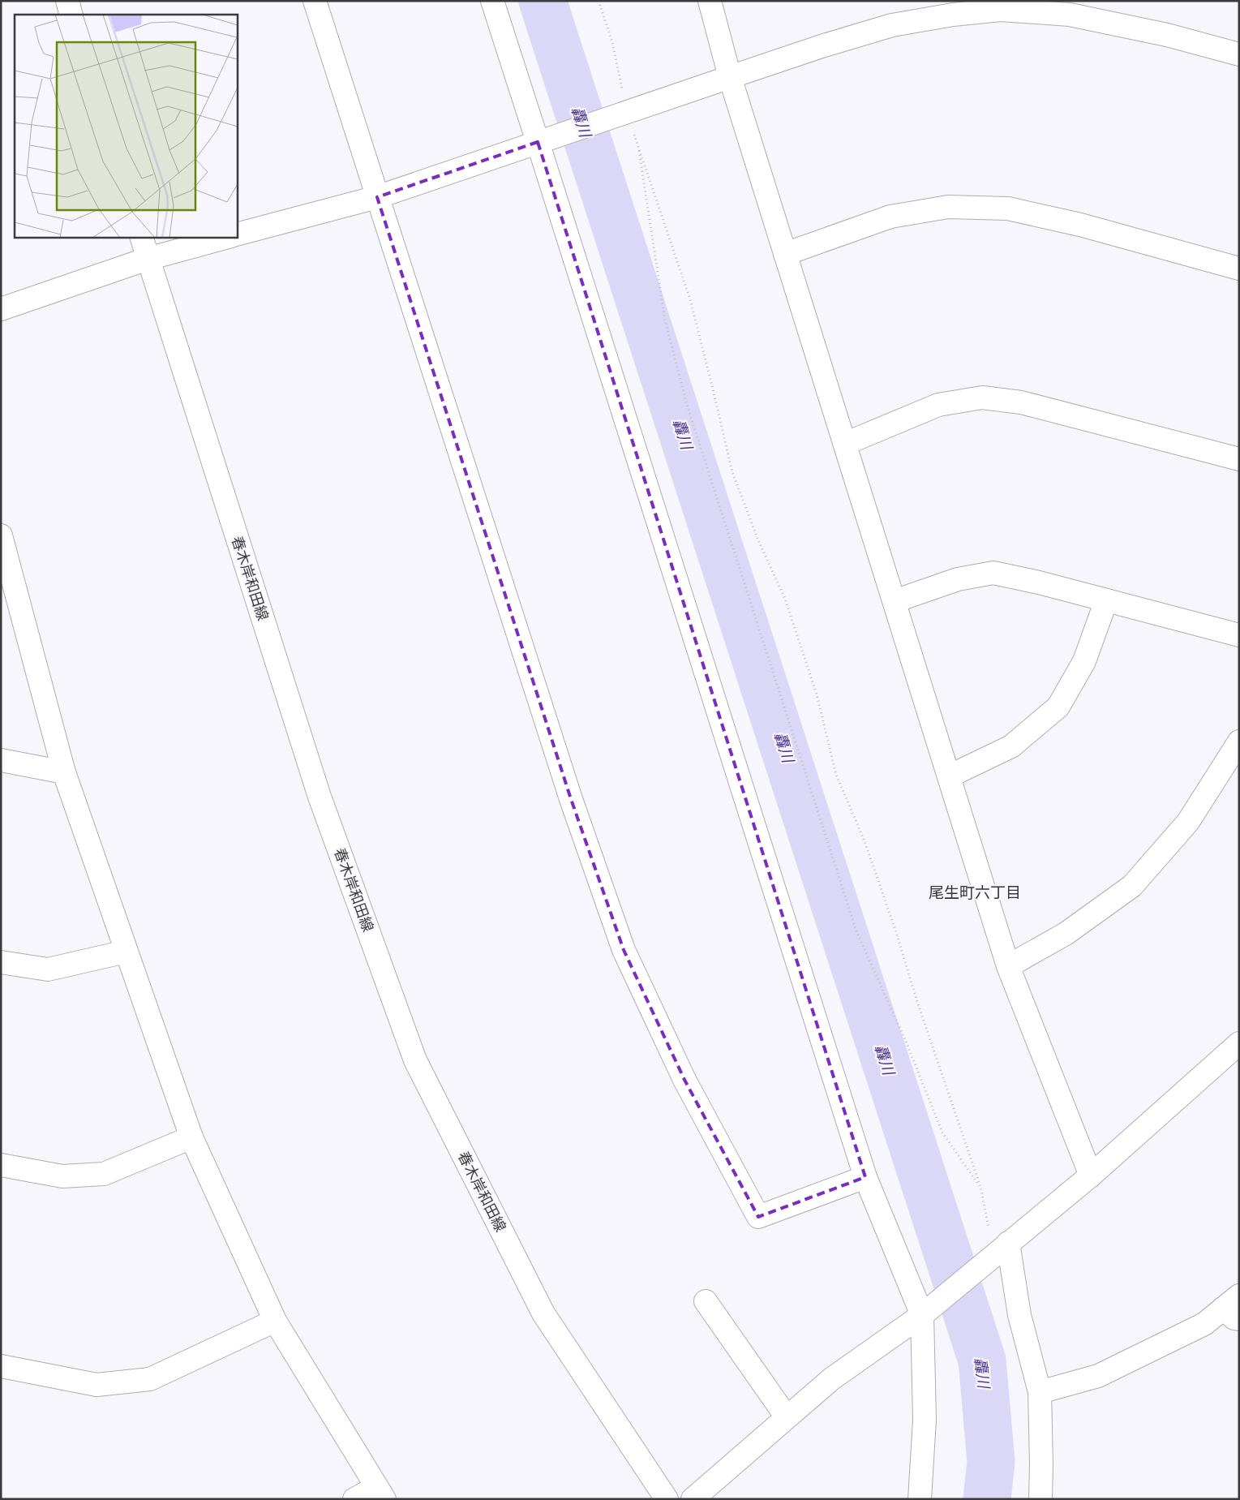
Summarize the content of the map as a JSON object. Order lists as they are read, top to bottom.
{
  "streets": {
    "street": ["春木岸和田線"]
  },
  "districts": ["尾生町六丁目"],
  "water": ["轟川"]
}
